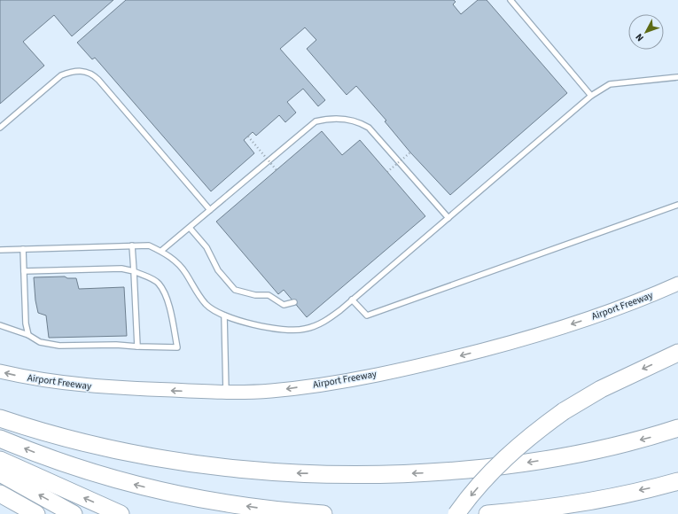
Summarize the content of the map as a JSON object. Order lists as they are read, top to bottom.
{
  "streets": {
    "main road": ["Airport Freeway"]
  },
  "one_way": ["Airport Freeway"],
  "north": "bottom left"
}
